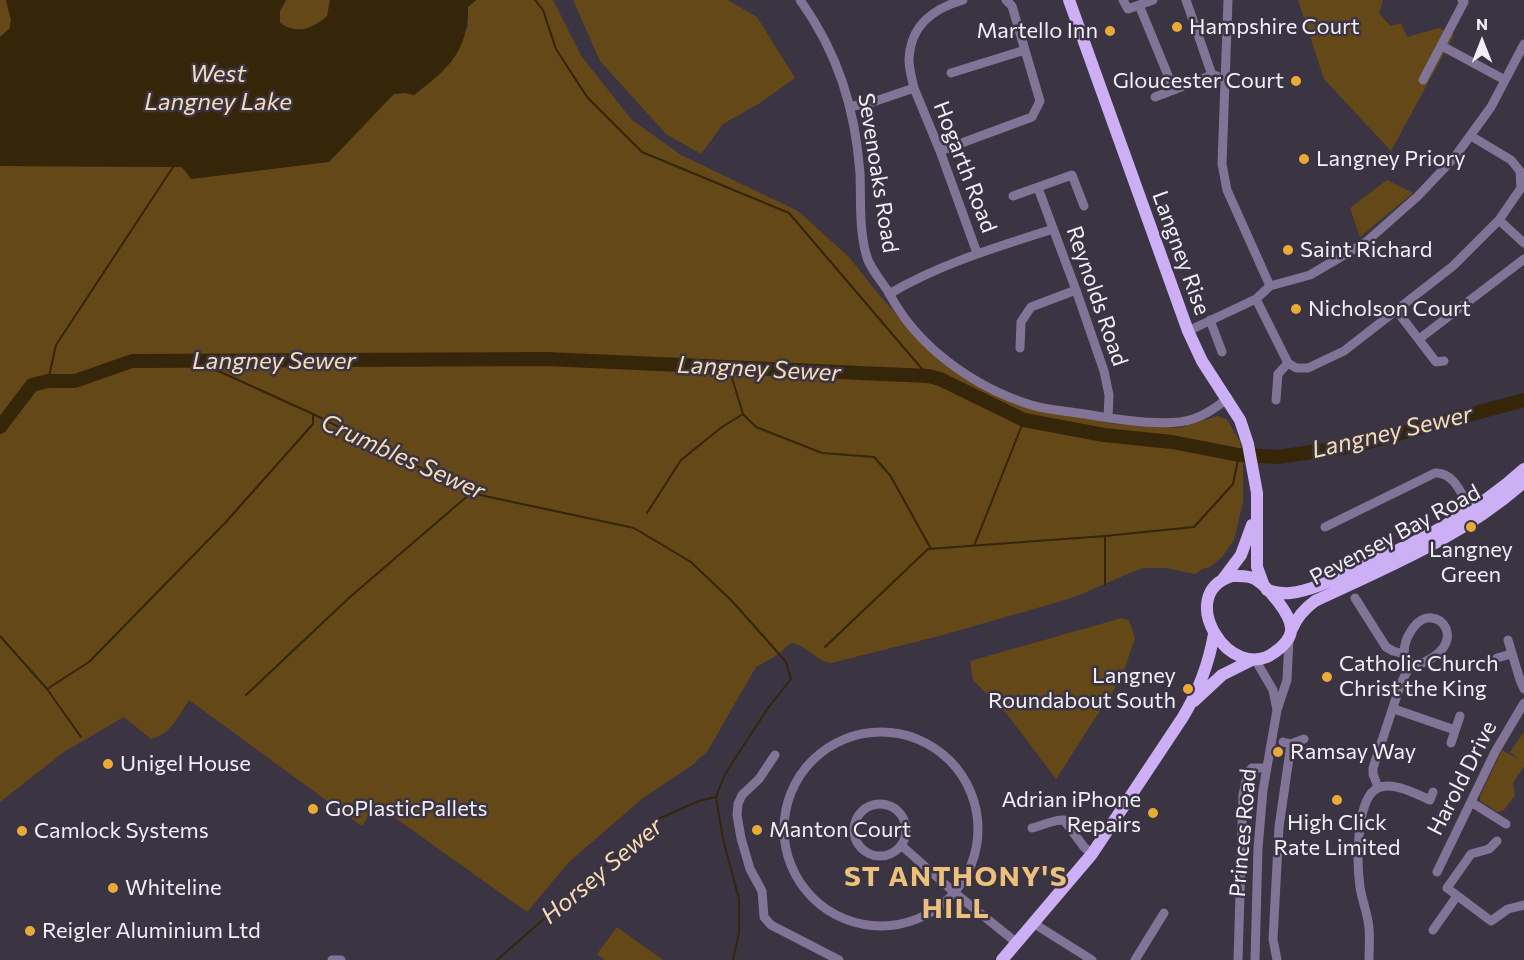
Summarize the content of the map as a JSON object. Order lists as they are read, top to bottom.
{
  "streets": {
    "main road": ["Langney Rise", "Pevensey Bay Road"],
    "street": [
      "Hogarth Road",
      "Sevenoaks Road",
      "Reynolds Road",
      "Harold Drive",
      "Princes Road"
    ]
  },
  "crossings": [
    ["Hogarth Road", "Sevenoaks Road"],
    ["Sevenoaks Road", "Langney Rise"],
    ["Sevenoaks Road", "Reynolds Road"],
    ["Langney Rise", "Pevensey Bay Road"],
    ["Langney Rise", "Princes Road"],
    ["Pevensey Bay Road", "Princes Road"]
  ],
  "districts": ["ST ANTHONY'S HILL"],
  "water": [
    "West Langney Lake",
    "Langney Sewer",
    "Crumbles Sewer",
    "Horsey Sewer"
  ],
  "places": [
    "Hampshire Court",
    "Martello Inn",
    "Gloucester Court",
    "Langney Priory",
    "Saint Richard",
    "Nicholson Court",
    "Langney Green",
    "Catholic Church Christ the King",
    "Langney Roundabout South",
    "Ramsay Way",
    "Unigel House",
    "High Click Rate Limited",
    "GoPlasticPallets",
    "Adrian iPhone Repairs",
    "Manton Court",
    "Camlock Systems",
    "Whiteline",
    "Reigler Aluminium Ltd"
  ],
  "north": "top"
}
